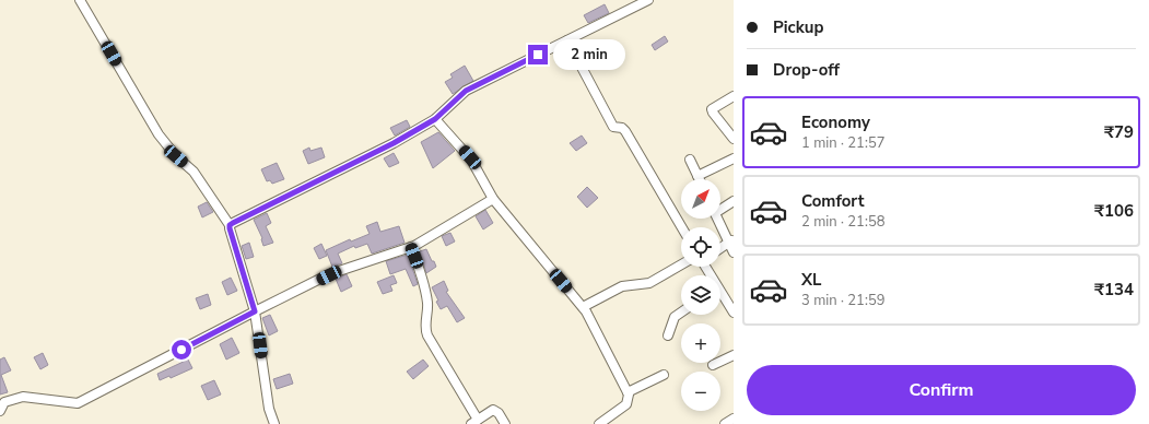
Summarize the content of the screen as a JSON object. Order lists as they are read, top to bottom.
{
  "north": "top right",
  "page": {
    "banner": ["Pickup", "Drop-off"],
    "bubble": "2 min",
    "list": [
      {
        "name": "Economy",
        "note": "1 min · 21:57",
        "value": "₹79"
      },
      {
        "name": "Comfort",
        "note": "2 min · 21:58",
        "value": "₹106"
      },
      {
        "name": "XL",
        "note": "3 min · 21:59",
        "value": "₹134"
      }
    ],
    "map_buttons": ["+", "−"],
    "buttons": "Confirm"
  }
}
